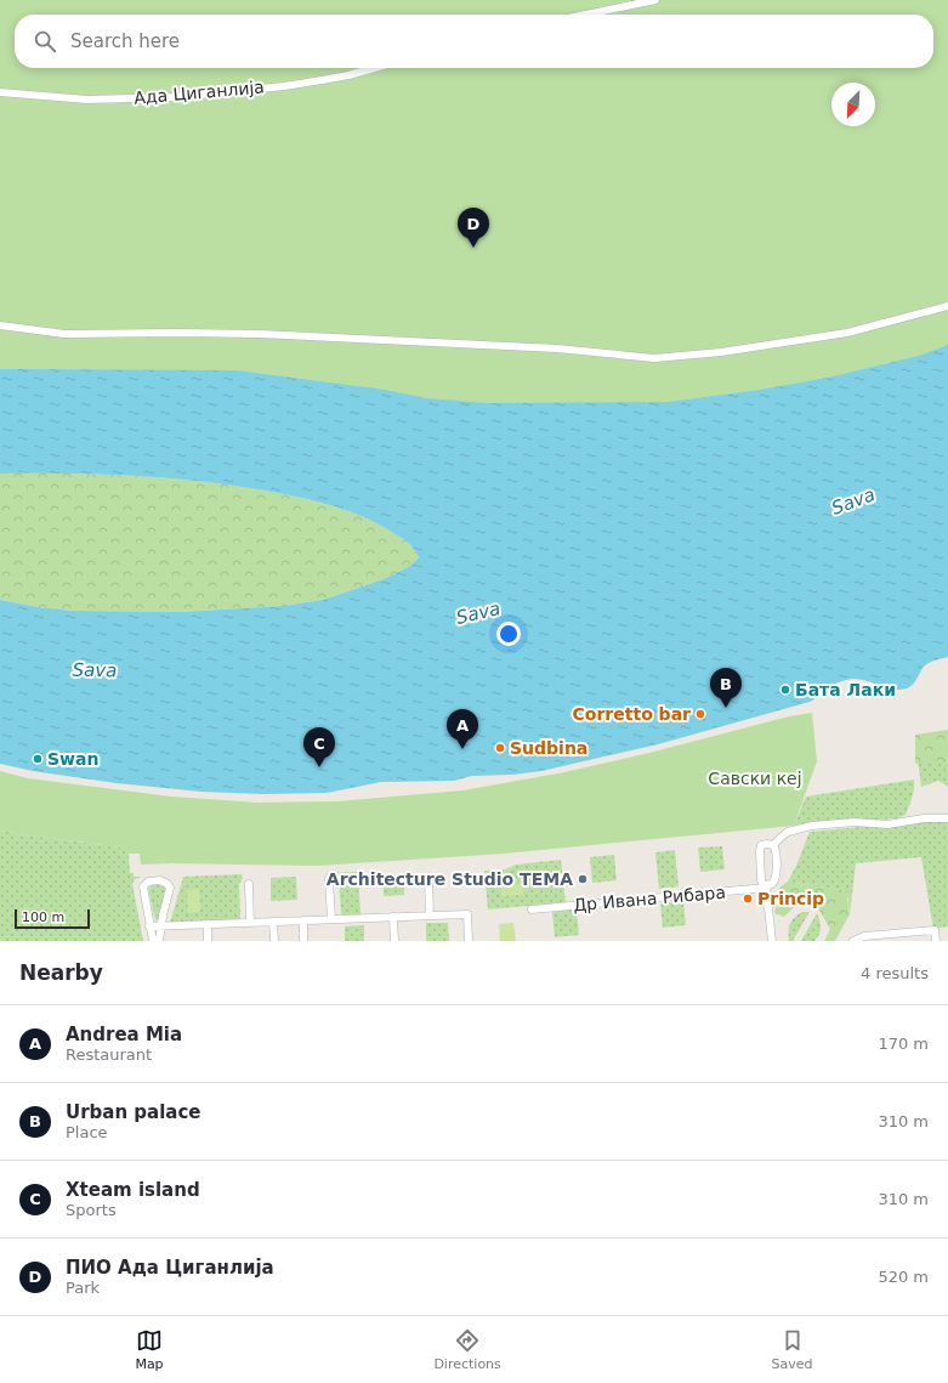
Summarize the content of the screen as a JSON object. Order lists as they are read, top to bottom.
{
  "streets": {
    "street": ["Ада Циганлија", "Др Ивана Рибара"]
  },
  "water": ["Sava"],
  "parks": ["Савски кеј"],
  "places": [
    "Бата Лаки",
    "Corretto bar",
    "Sudbina",
    "Swan",
    "Architecture Studio TEMA",
    "Princip"
  ],
  "scale_bar": "100 m",
  "north": "bottom left",
  "page": {
    "search": "Search here",
    "pins": [
      "D",
      "B",
      "A",
      "C"
    ],
    "scale": "100 m",
    "heading": ["Nearby", "4 results"],
    "list": [
      {
        "mark": "A",
        "name": "Andrea Mia",
        "note": "Restaurant",
        "value": "170 m"
      },
      {
        "mark": "B",
        "name": "Urban palace",
        "note": "Place",
        "value": "310 m"
      },
      {
        "mark": "C",
        "name": "Xteam island",
        "note": "Sports",
        "value": "310 m"
      },
      {
        "mark": "D",
        "name": "ПИО Ада Циганлија",
        "note": "Park",
        "value": "520 m"
      }
    ],
    "nav": ["Map", "Directions", "Saved"]
  }
}
